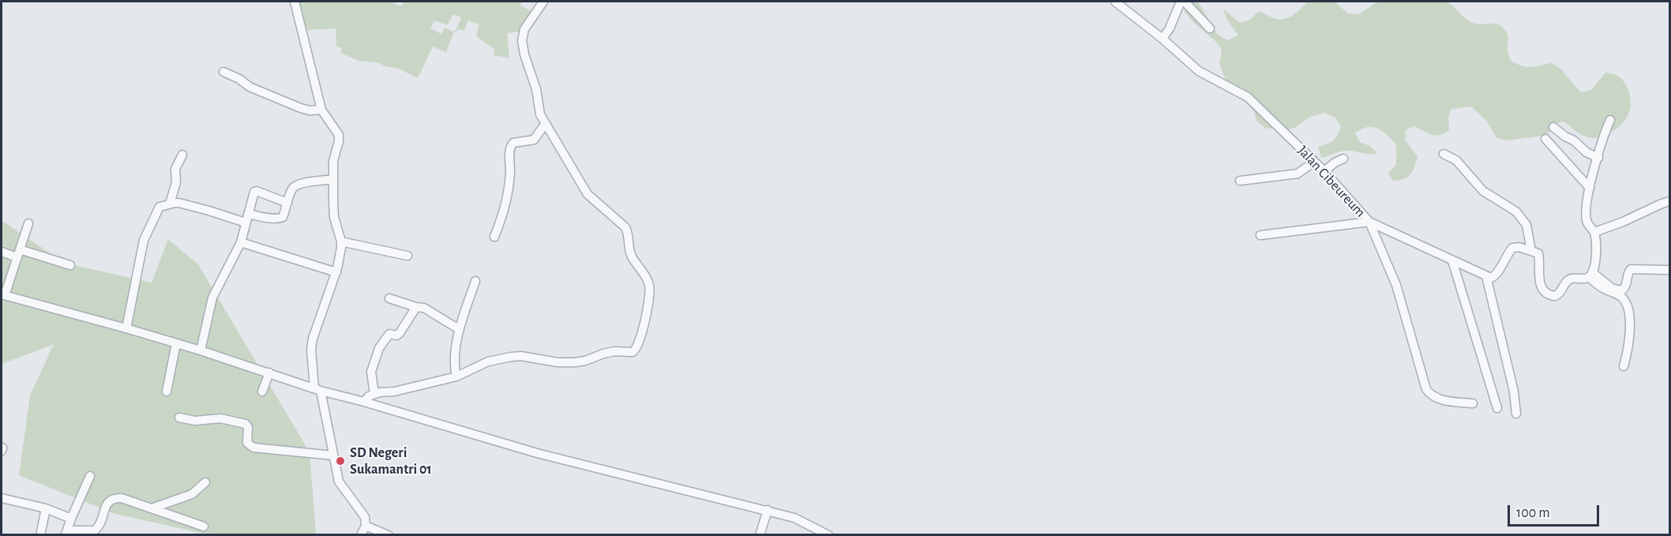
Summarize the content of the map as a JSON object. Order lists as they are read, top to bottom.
{
  "streets": {
    "street": ["Jalan Cibeureum"]
  },
  "places": ["SD Negeri Sukamantri 01"],
  "scale_bar": "100 m"
}
